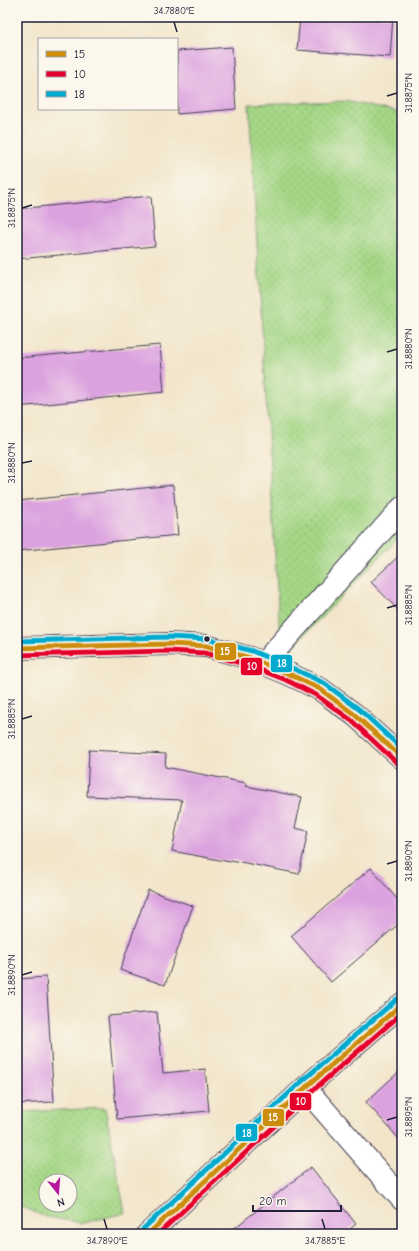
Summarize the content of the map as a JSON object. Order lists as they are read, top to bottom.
{
  "lines": ["transit line 18", "transit line 15", "transit line 10"],
  "legend": ["15", "10", "18"],
  "scale_bar": "20 m",
  "north": "bottom",
  "coordinates": [
    "34.7880°E",
    "31.8875°N",
    "31.8880°N",
    "31.8885°N",
    "31.8890°N",
    "31.8895°N",
    "34.7890°E",
    "34.7885°E"
  ]
}
